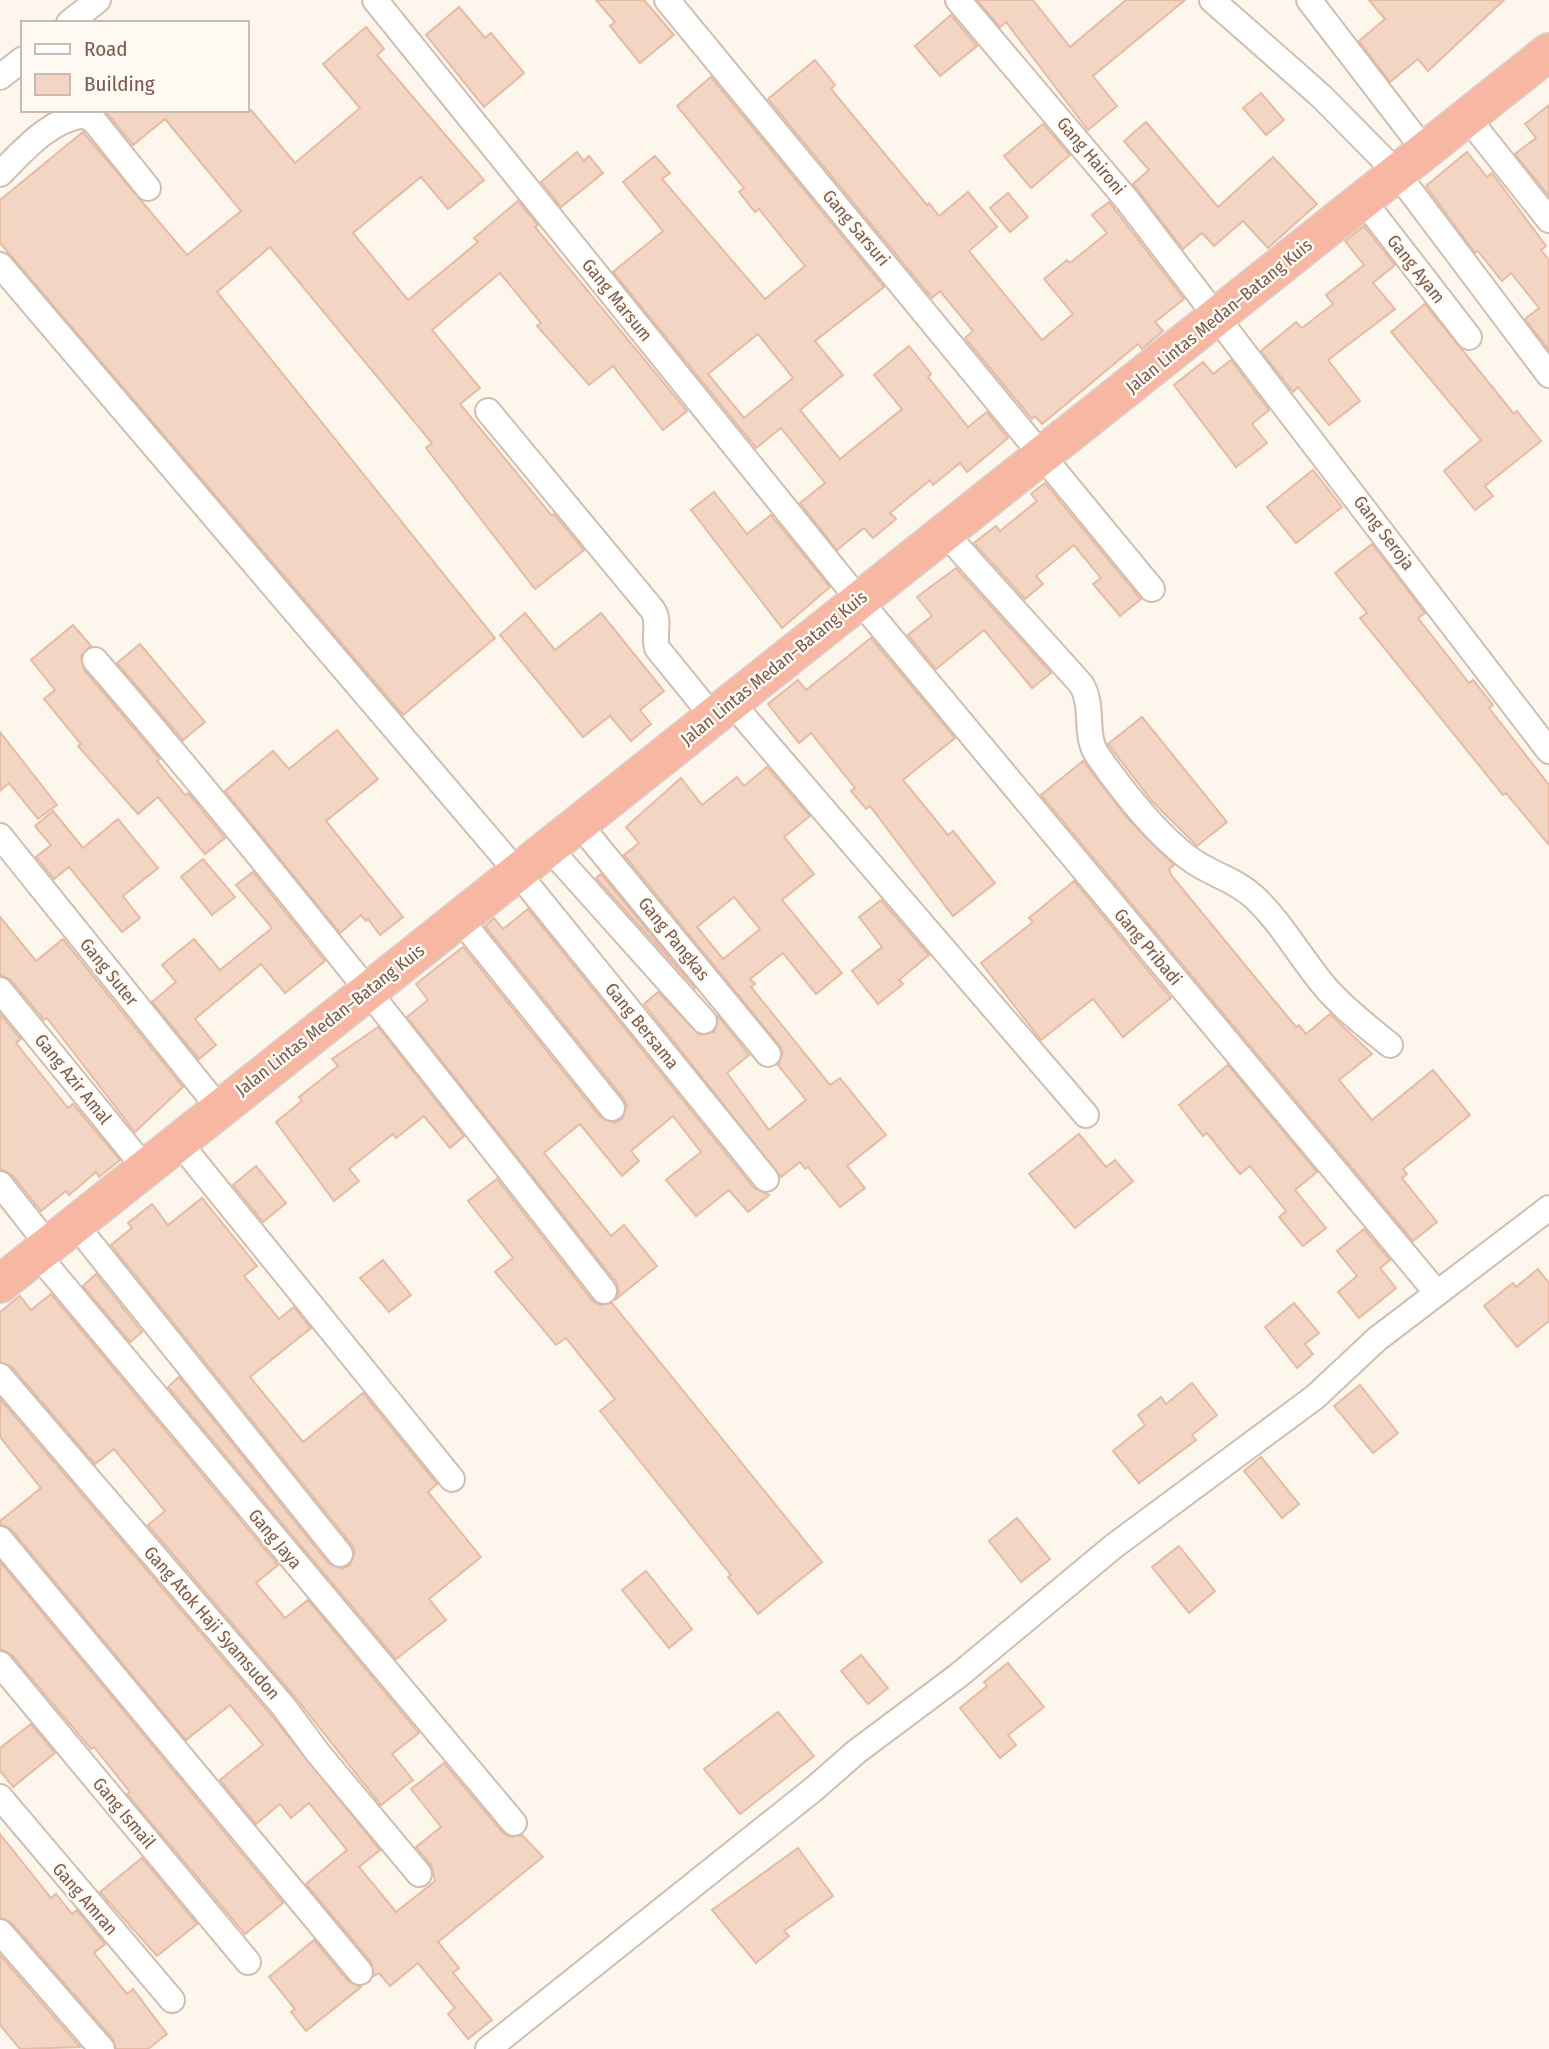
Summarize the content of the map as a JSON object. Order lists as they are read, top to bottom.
{
  "streets": {
    "highway": ["Jalan Lintas Medan–Batang Kuis"],
    "street": [
      "Gang Haironi",
      "Gang Sarsuri",
      "Gang Ayam",
      "Gang Marsum",
      "Gang Seroja",
      "Gang Pangkas",
      "Gang Pribadi",
      "Gang Suter",
      "Gang Bersama",
      "Gang Azir Amal",
      "Gang Jaya",
      "Gang Atok Haji Syamsudon",
      "Gang Ismail",
      "Gang Amran"
    ]
  },
  "crossings": [
    ["Gang Haironi", "Jalan Lintas Medan–Batang Kuis"],
    ["Gang Haironi", "Gang Seroja"],
    ["Gang Sarsuri", "Jalan Lintas Medan–Batang Kuis"],
    ["Gang Ayam", "Jalan Lintas Medan–Batang Kuis"],
    ["Gang Marsum", "Jalan Lintas Medan–Batang Kuis"],
    ["Gang Marsum", "Gang Pribadi"],
    ["Jalan Lintas Medan–Batang Kuis", "Gang Seroja"],
    ["Jalan Lintas Medan–Batang Kuis", "Gang Pangkas"],
    ["Jalan Lintas Medan–Batang Kuis", "Gang Pribadi"],
    ["Jalan Lintas Medan–Batang Kuis", "Gang Suter"],
    ["Jalan Lintas Medan–Batang Kuis", "Gang Bersama"],
    ["Jalan Lintas Medan–Batang Kuis", "Gang Azir Amal"],
    ["Jalan Lintas Medan–Batang Kuis", "Gang Jaya"]
  ],
  "legend": ["Road", "Building"]
}
